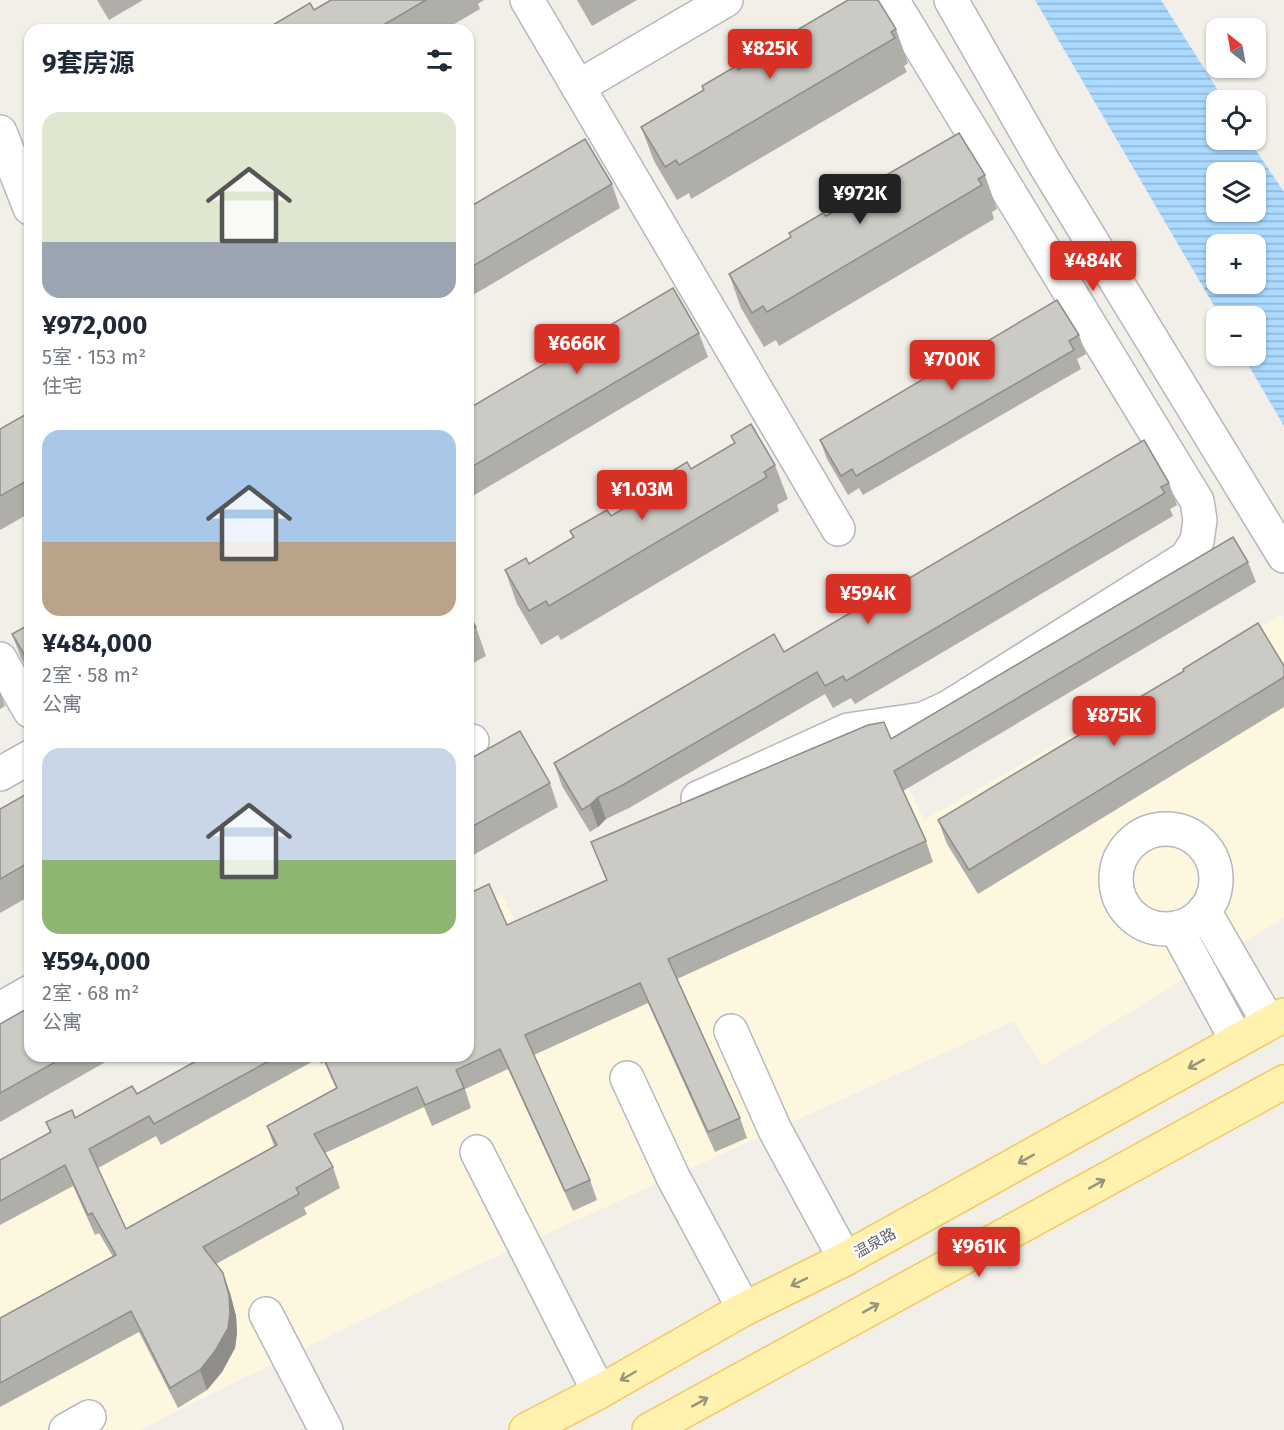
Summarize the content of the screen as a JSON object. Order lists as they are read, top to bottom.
{
  "streets": {
    "main road": ["温泉路"]
  },
  "north": "top left",
  "page": {
    "map_buttons": ["+", "−"],
    "heading": "9套房源",
    "price": [
      "¥825K",
      "¥972K",
      "¥484K",
      "¥666K",
      "¥700K",
      "¥1.03M",
      "¥594K",
      "¥875K",
      "¥961K"
    ],
    "list": [
      {
        "name": "¥972,000",
        "note": "5室 · 153 m² · 住宅"
      },
      {
        "name": "¥484,000",
        "note": "2室 · 58 m² · 公寓"
      },
      {
        "name": "¥594,000",
        "note": "2室 · 68 m² · 公寓"
      }
    ]
  }
}
